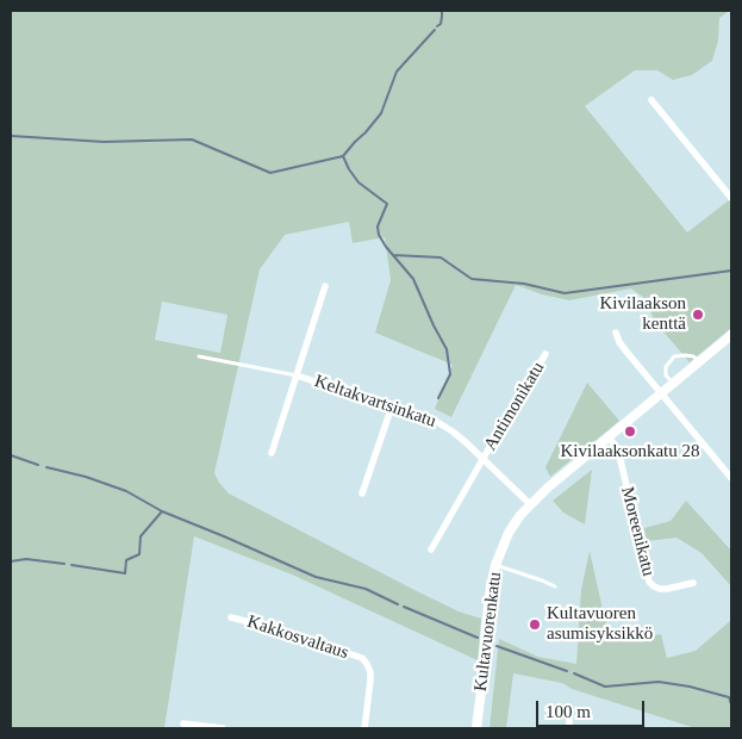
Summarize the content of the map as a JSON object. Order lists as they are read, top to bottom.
{
  "streets": {
    "street": [
      "Keltakvartsinkatu",
      "Antimonikatu",
      "Moreenikatu",
      "Kultavuorenkatu",
      "Kakkosvaltaus"
    ]
  },
  "crossings": [
    ["Keltakvartsinkatu", "Antimonikatu"],
    ["Keltakvartsinkatu", "Kultavuorenkatu"],
    ["Moreenikatu", "Kultavuorenkatu"]
  ],
  "places": ["Kivilaakson kenttä", "Kivilaaksonkatu 28", "Kultavuoren asumisyksikkö"],
  "scale_bar": "100 m"
}
